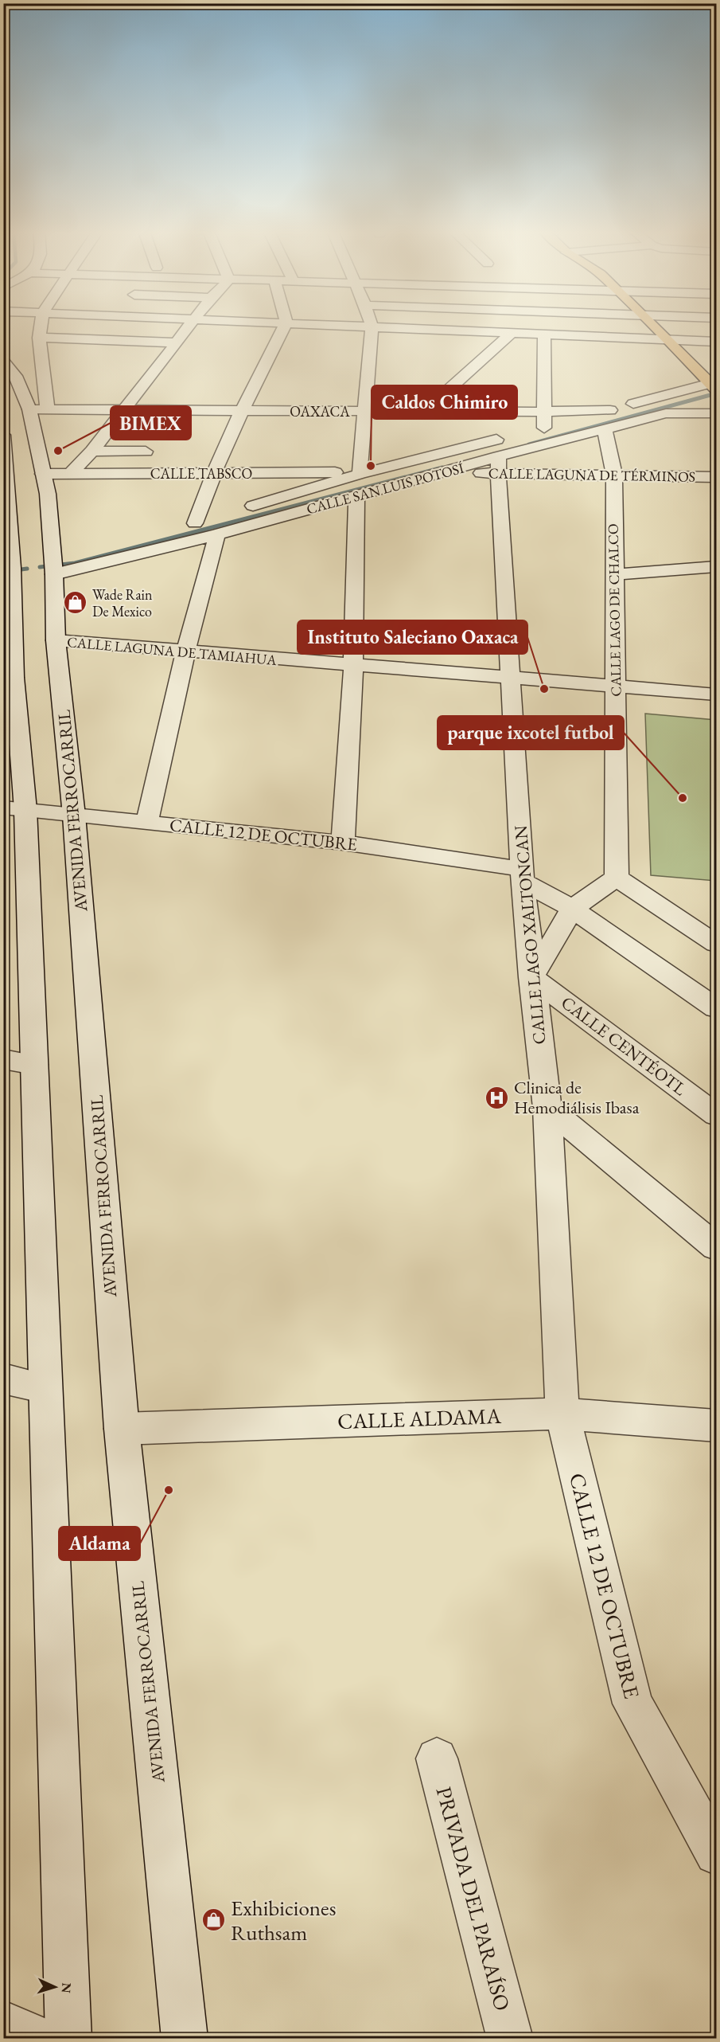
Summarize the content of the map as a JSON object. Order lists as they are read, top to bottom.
{
  "streets": {
    "street": [
      "OAXACA",
      "CALLE TABSCO",
      "CALLE LAGUNA DE TÉRMINOS",
      "CALLE SAN LUIS POTOSÍ",
      "CALLE LAGO DE CHALCO",
      "CALLE LAGUNA DE TAMIAHUA",
      "AVENIDA FERROCARRIL",
      "CALLE 12 DE OCTUBRE",
      "CALLE LAGO XALTONCAN",
      "CALLE CENTÉOTL",
      "CALLE ALDAMA",
      "PRIVADA DEL PARAÍSO"
    ]
  },
  "crossings": [
    ["OAXACA", "AVENIDA FERROCARRIL"],
    ["CALLE TABSCO", "CALLE SAN LUIS POTOSÍ"],
    ["CALLE TABSCO", "AVENIDA FERROCARRIL"],
    ["CALLE LAGUNA DE TÉRMINOS", "CALLE SAN LUIS POTOSÍ"],
    ["CALLE LAGUNA DE TÉRMINOS", "CALLE LAGO DE CHALCO"],
    ["CALLE LAGUNA DE TÉRMINOS", "CALLE LAGO XALTONCAN"],
    ["CALLE SAN LUIS POTOSÍ", "CALLE LAGO DE CHALCO"],
    ["CALLE SAN LUIS POTOSÍ", "AVENIDA FERROCARRIL"],
    ["CALLE SAN LUIS POTOSÍ", "CALLE LAGO XALTONCAN"],
    ["CALLE LAGO DE CHALCO", "CALLE LAGUNA DE TAMIAHUA"],
    ["CALLE LAGUNA DE TAMIAHUA", "AVENIDA FERROCARRIL"],
    ["CALLE LAGUNA DE TAMIAHUA", "CALLE LAGO XALTONCAN"],
    ["AVENIDA FERROCARRIL", "CALLE 12 DE OCTUBRE"],
    ["AVENIDA FERROCARRIL", "CALLE ALDAMA"],
    ["CALLE 12 DE OCTUBRE", "CALLE LAGO XALTONCAN"],
    ["CALLE 12 DE OCTUBRE", "CALLE ALDAMA"],
    ["CALLE LAGO XALTONCAN", "CALLE CENTÉOTL"],
    ["CALLE LAGO XALTONCAN", "CALLE ALDAMA"]
  ],
  "places": {
    "other": [
      "BIMEX",
      "Caldos Chimiro",
      "Instituto Saleciano Oaxaca",
      "parque ixcotel futbol",
      "Aldama"
    ],
    "shop": ["Wade Rain De Mexico", "Exhibiciones Ruthsam"],
    "hospital": ["Clinica de Hemodiálisis Ibasa"]
  },
  "north": "right"
}
